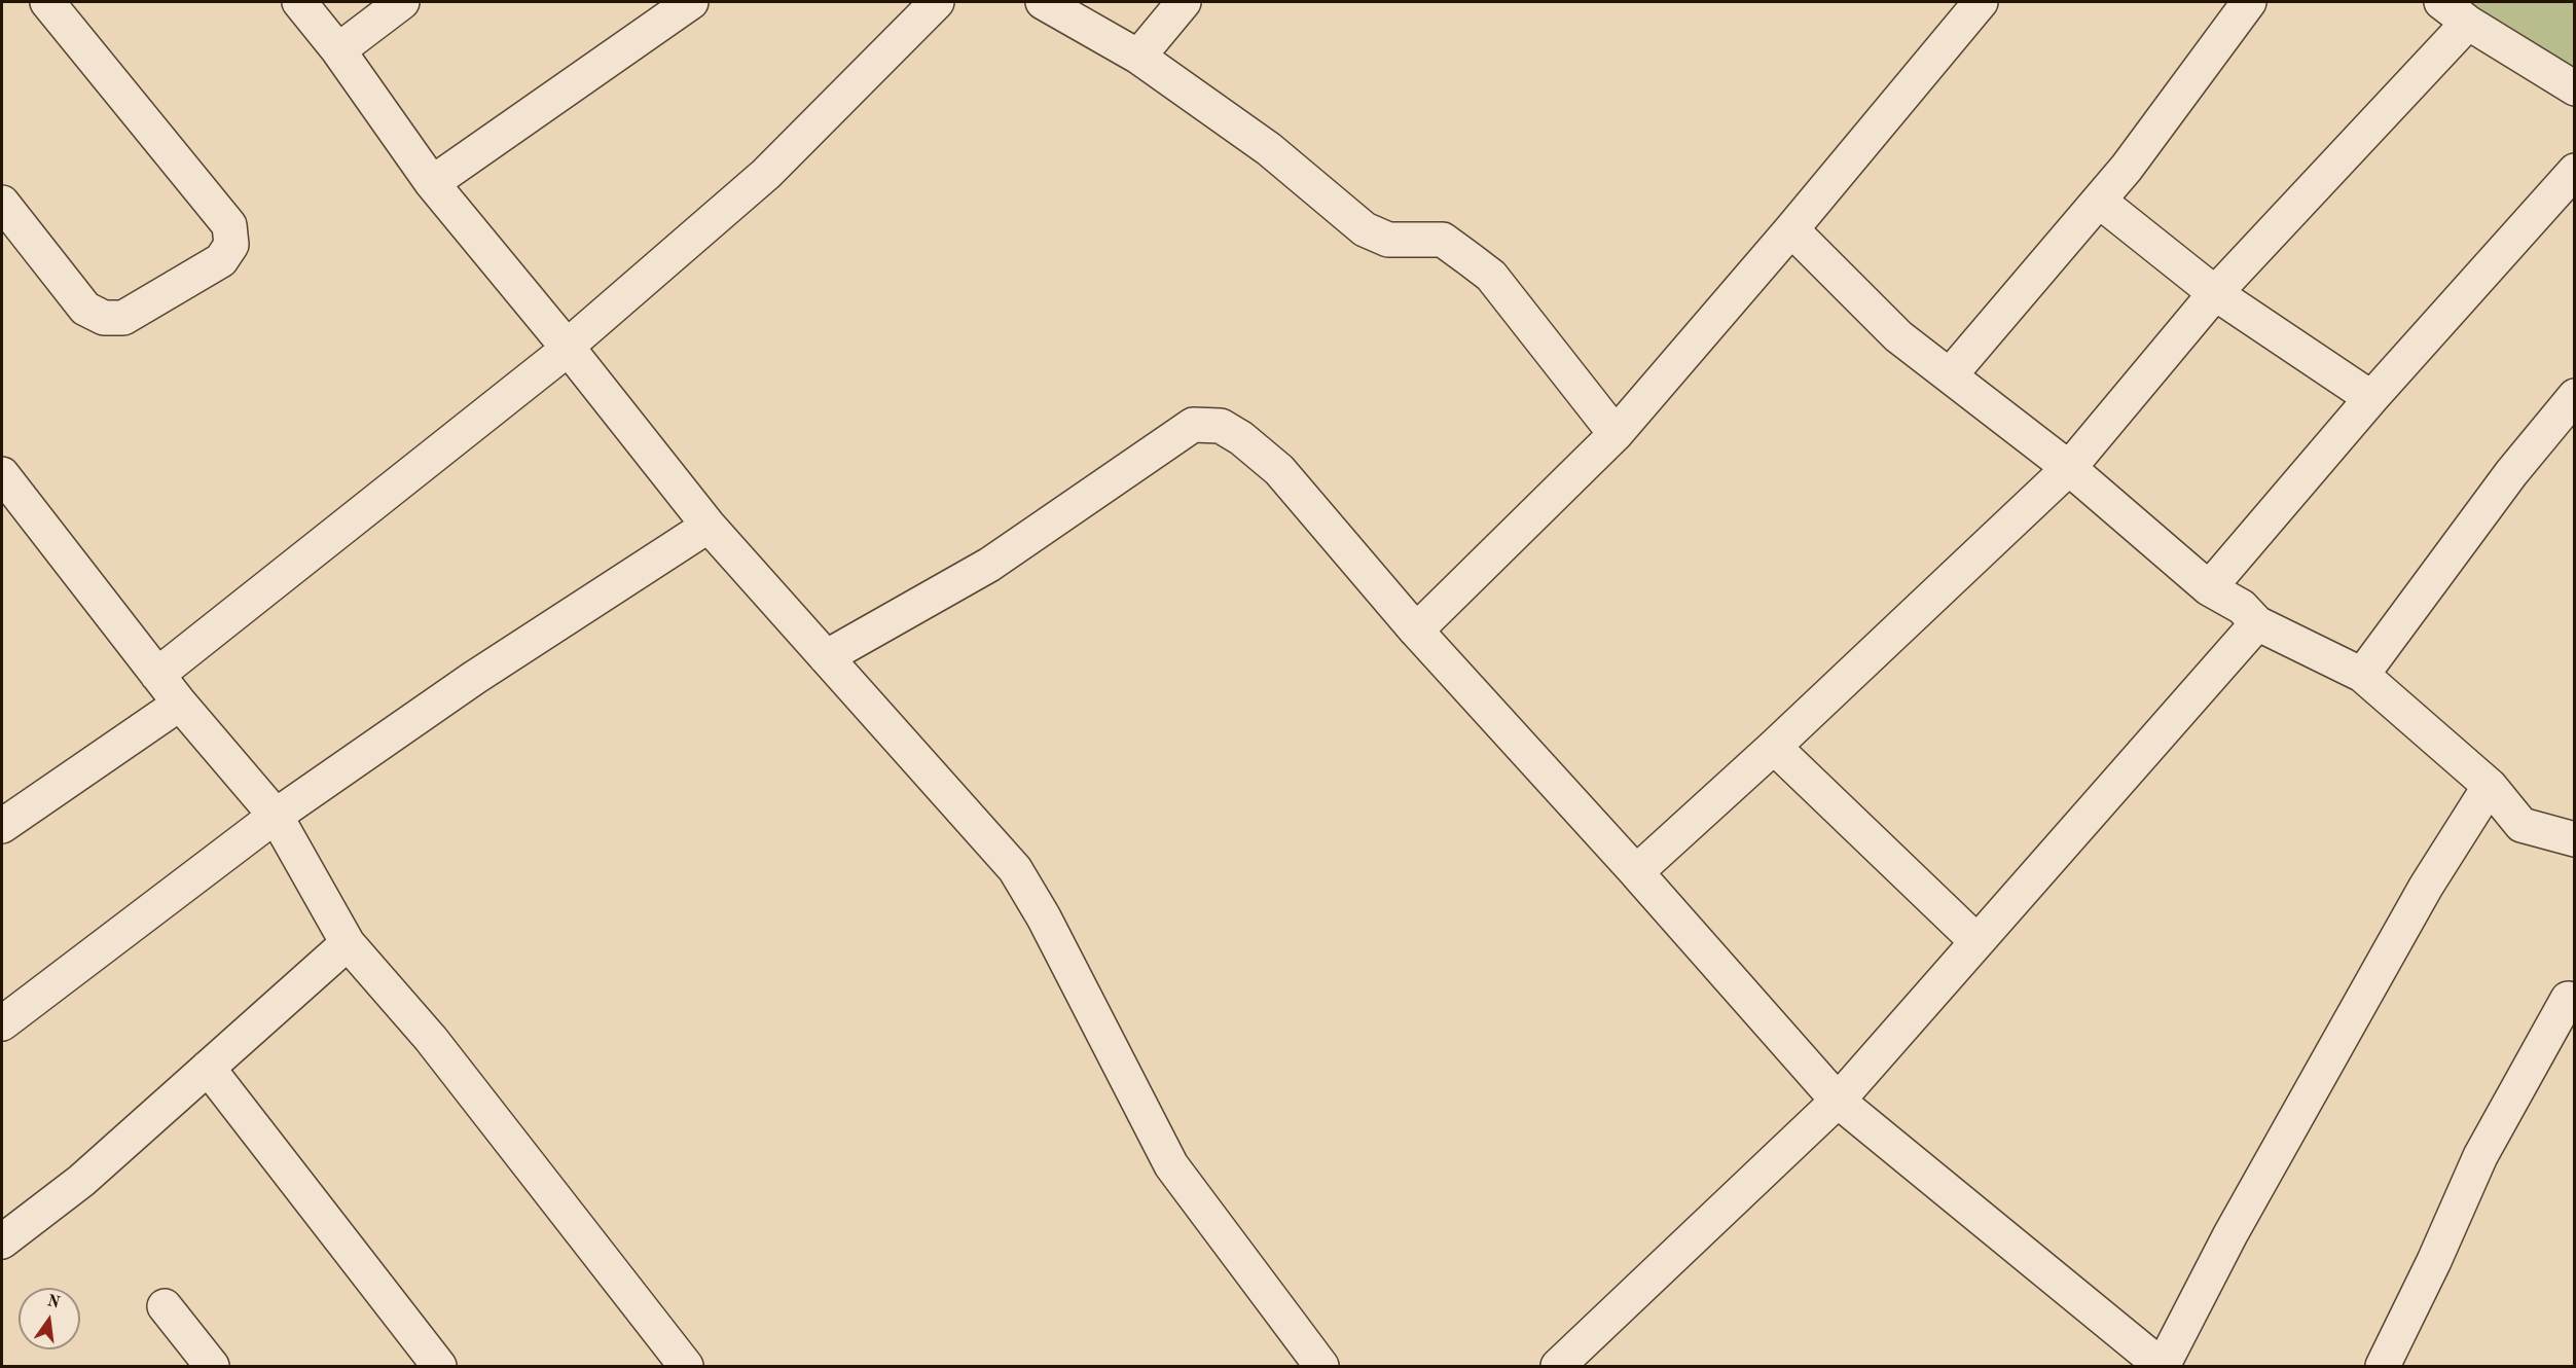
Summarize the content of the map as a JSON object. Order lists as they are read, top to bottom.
{
  "north": "top"
}
